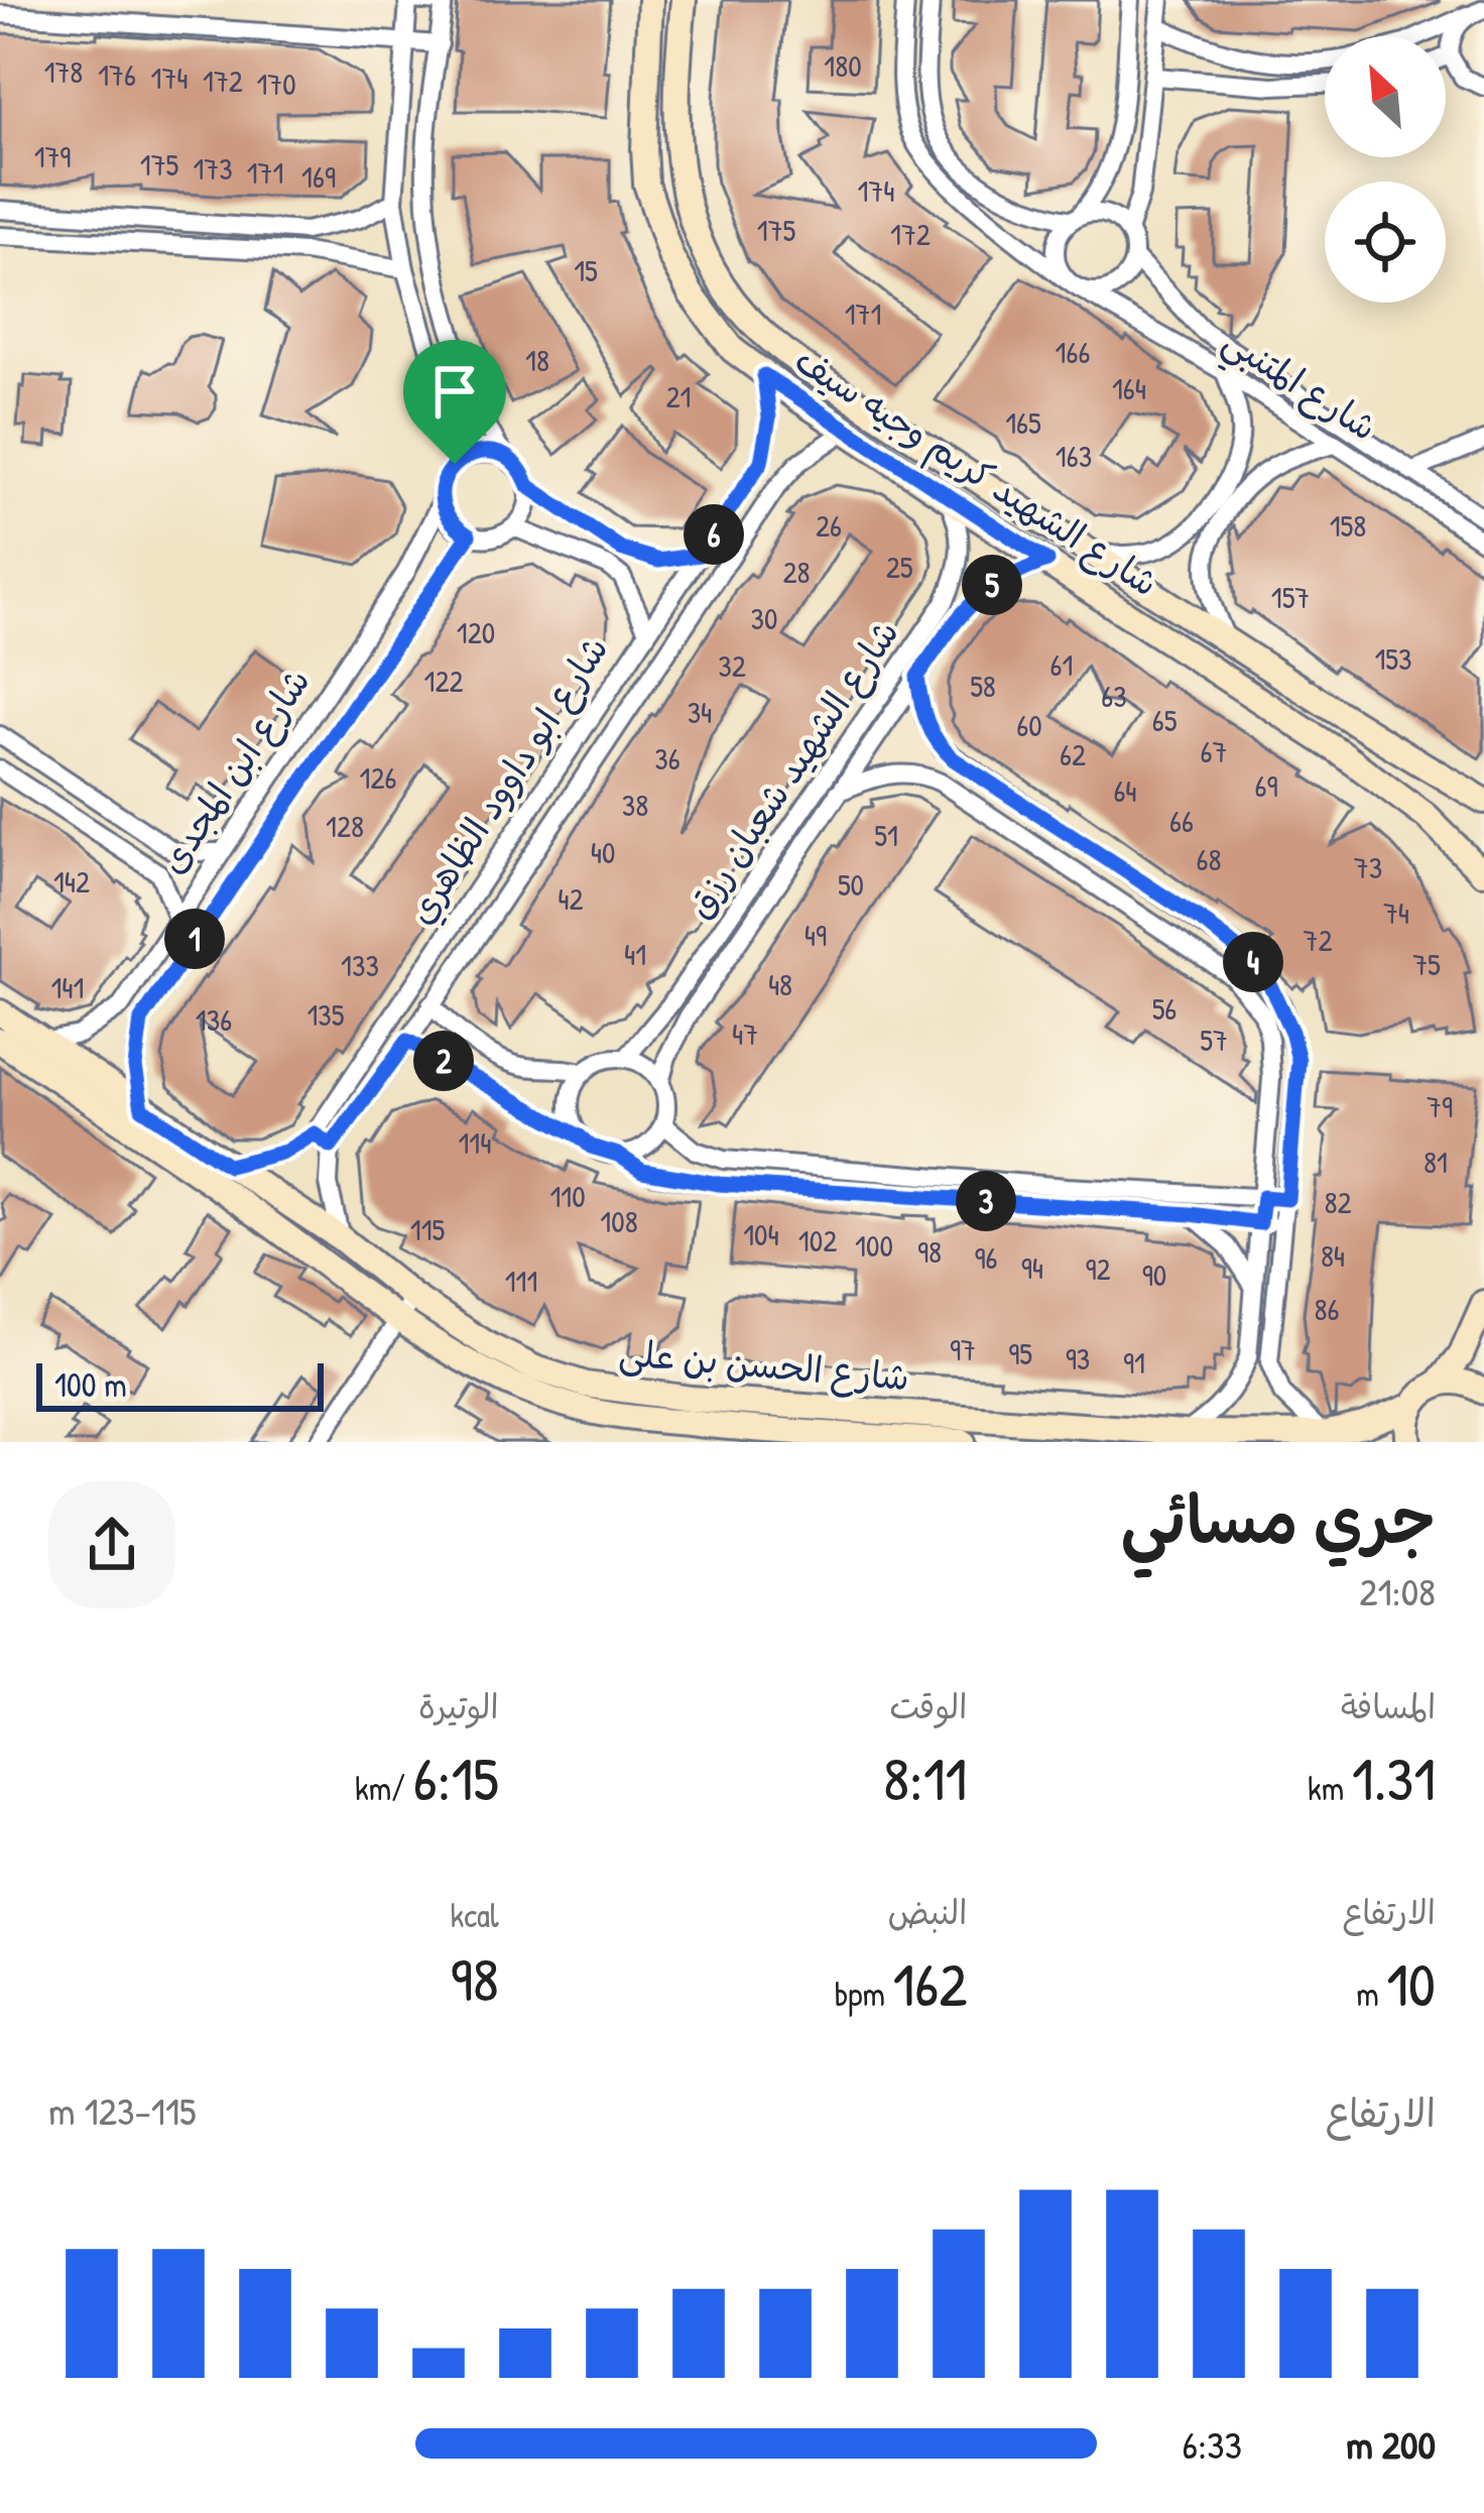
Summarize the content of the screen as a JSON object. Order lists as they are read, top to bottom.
{
  "streets": {
    "street": [
      "شارع المتنبي",
      "شارع الشهيد كريم وجيه سيف",
      "شارع الشهيد شعبان رزق",
      "شارع ابن المجدى",
      "شارع ابو داوود الظاهري",
      "شارع الحسن بن على"
    ]
  },
  "crossings": [
    ["شارع الشهيد كريم وجيه سيف", "شارع الشهيد شعبان رزق"],
    ["شارع الشهيد كريم وجيه سيف", "شارع ابو داوود الظاهري"],
    ["شارع ابن المجدى", "شارع الحسن بن على"]
  ],
  "house_numbers": [
    "180",
    "178",
    "176",
    "174",
    "172",
    "170",
    "179",
    "175",
    "173",
    "171",
    "169",
    "174",
    "175",
    "172",
    "15",
    "171",
    "166",
    "18",
    "164",
    "21",
    "165",
    "163",
    "26",
    "158",
    "25",
    "28",
    "157",
    "30",
    "120",
    "153",
    "61",
    "32",
    "122",
    "58",
    "63",
    "34",
    "65",
    "60",
    "67",
    "62",
    "36",
    "126",
    "69",
    "64",
    "38",
    "66",
    "128",
    "51",
    "40",
    "68",
    "73",
    "142",
    "50",
    "42",
    "74",
    "49",
    "72",
    "41",
    "75",
    "133",
    "48",
    "141",
    "56",
    "135",
    "136",
    "47",
    "57",
    "79",
    "114",
    "81",
    "110",
    "82",
    "108",
    "115",
    "104",
    "102",
    "100",
    "98",
    "84",
    "96",
    "94",
    "92",
    "90",
    "111",
    "86",
    "97",
    "95",
    "93",
    "91"
  ],
  "scale_bar": "100 m",
  "north": "top left",
  "page": {
    "pins": [
      "6",
      "5",
      "1",
      "4",
      "2",
      "3"
    ],
    "scale": "100 m",
    "heading": ["جري مسائي", "21:08"],
    "stats": [
      ["المسافة", "1.31 km"],
      ["الوقت", "8:11"],
      ["الوتيرة", "6:15 /km"],
      ["الارتفاع", "10 m"],
      ["النبض", "162 bpm"],
      ["kcal", "98"]
    ],
    "chart": ["الارتفاع", "115–123 m"],
    "list": [
      {
        "name": "200 m",
        "note": "6:33"
      }
    ]
  }
}
